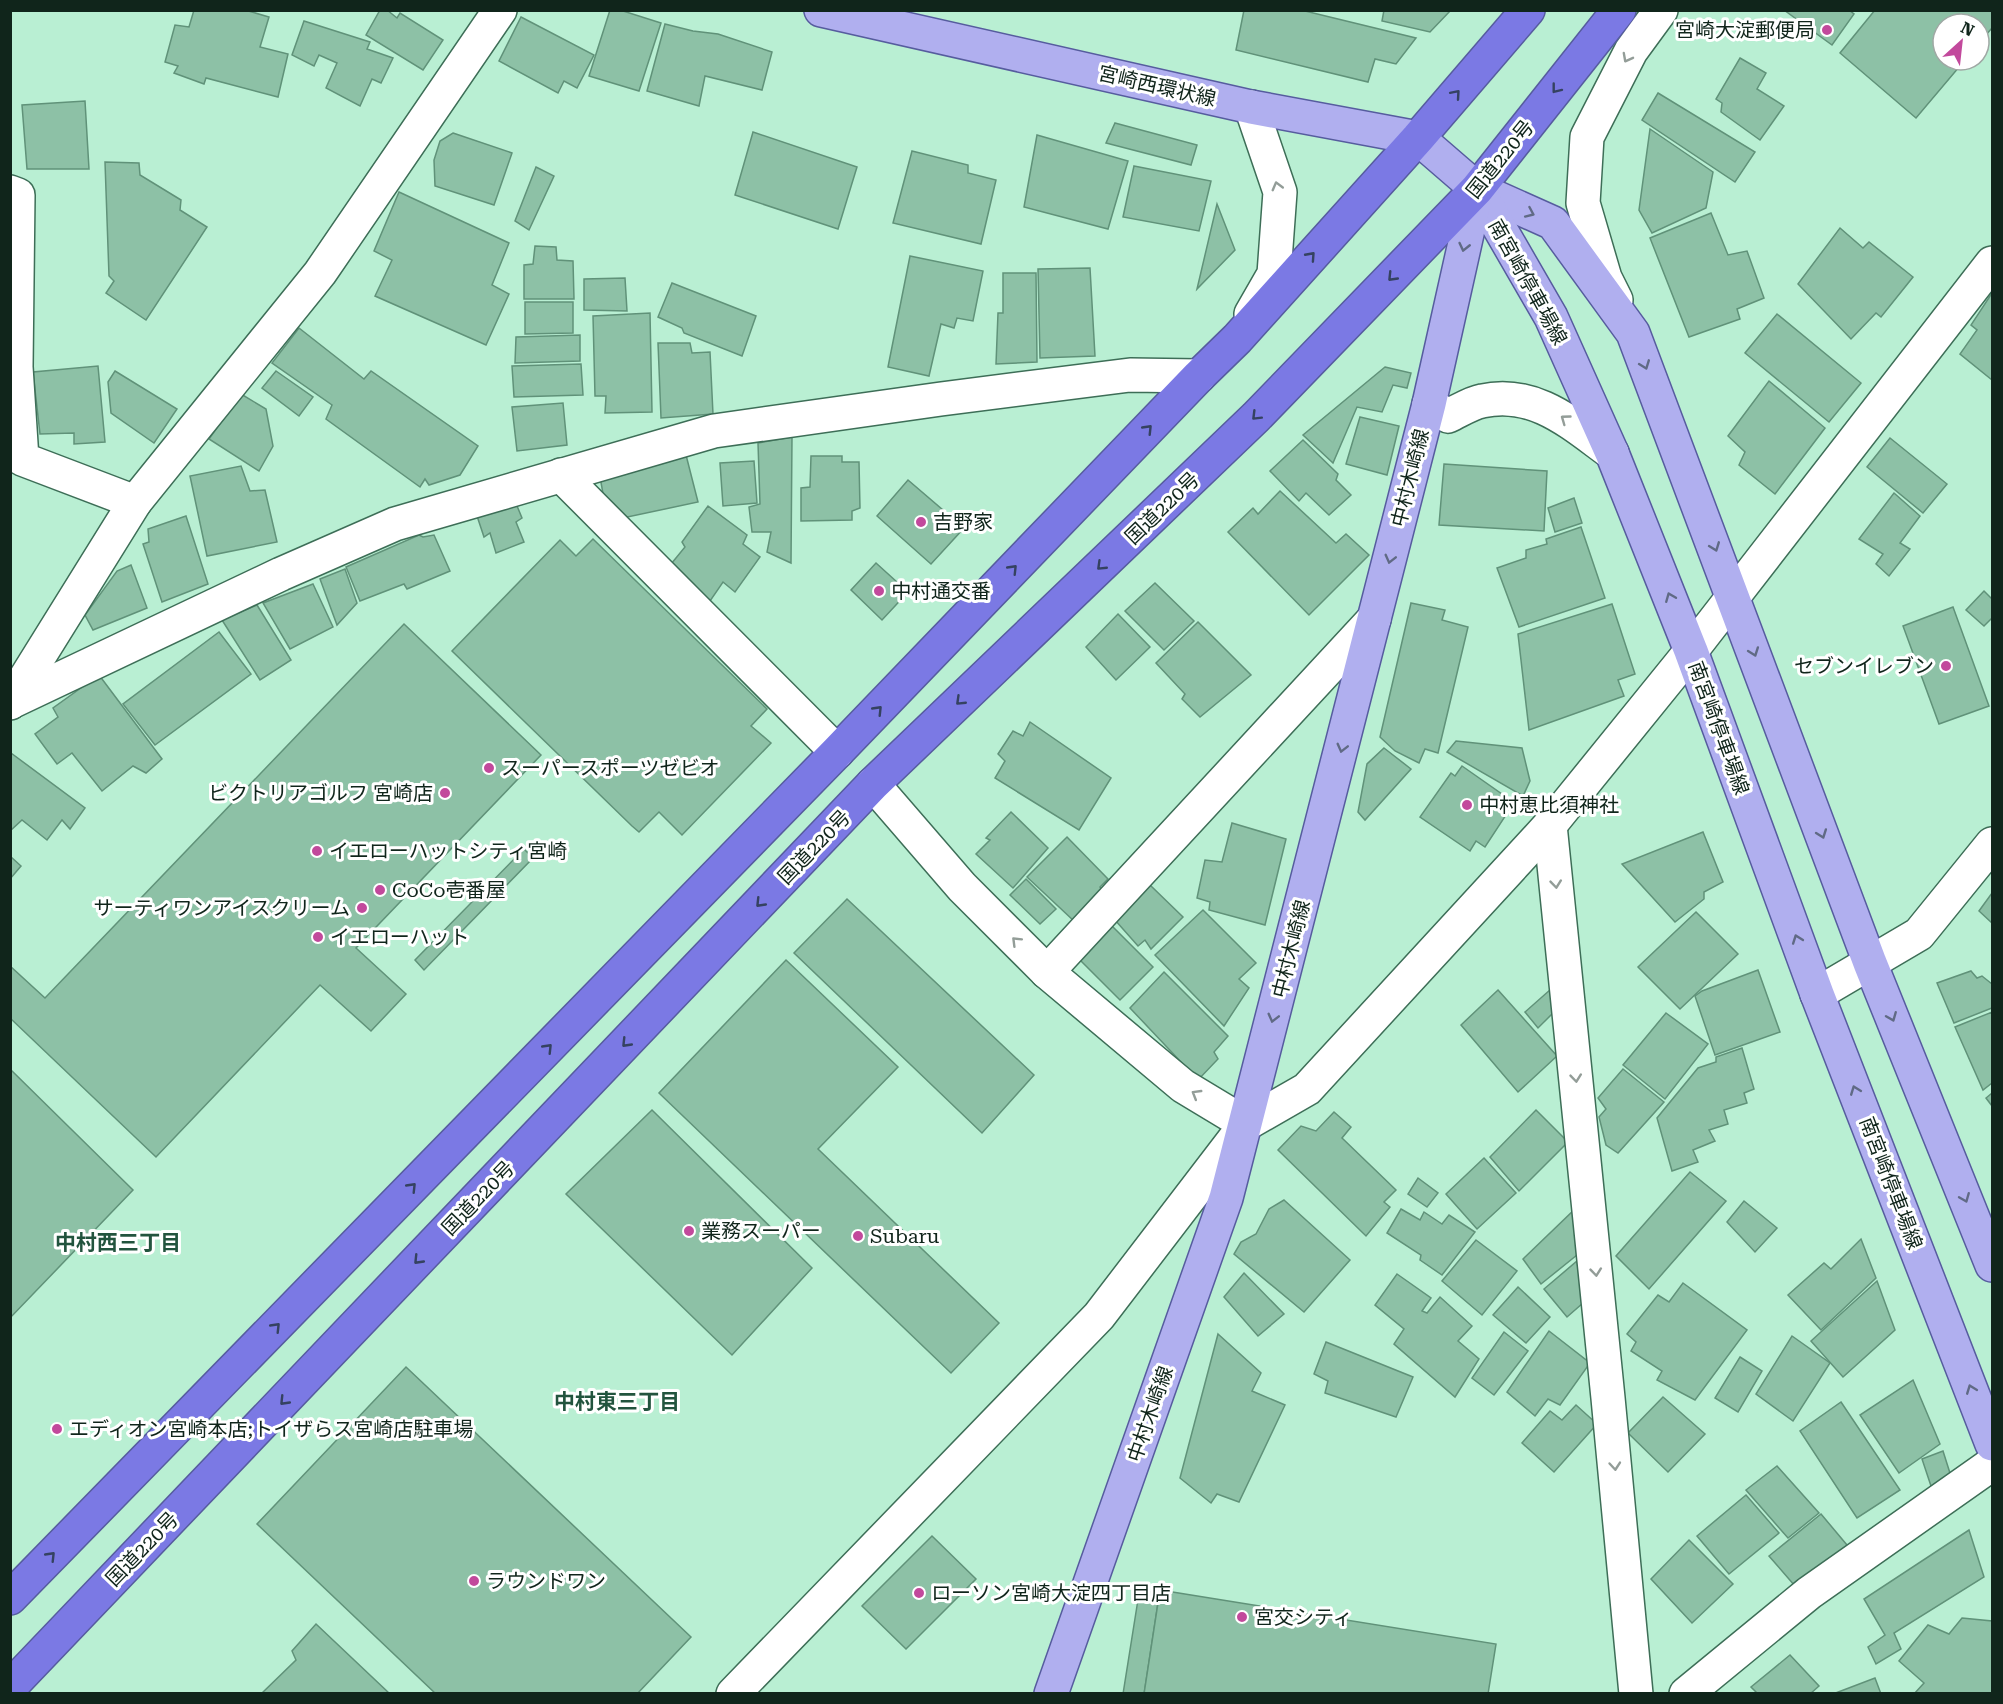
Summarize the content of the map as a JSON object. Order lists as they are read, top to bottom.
{
  "streets": {
    "highway": ["国道220号"],
    "main road": ["宮崎西環状線", "南宮崎停車場線", "中村木崎線"]
  },
  "crossings": [
    ["国道220号", "南宮崎停車場線"],
    ["国道220号", "中村木崎線"],
    ["南宮崎停車場線", "中村木崎線"]
  ],
  "one_way": ["中村木崎線"],
  "districts": ["中村西三丁目", "中村東三丁目"],
  "places": [
    "宮崎大淀郵便局",
    "吉野家",
    "中村通交番",
    "セブンイレブン",
    "スーパースポーツゼビオ",
    "ビクトリアゴルフ 宮崎店",
    "中村恵比須神社",
    "イエローハットシティ宮崎",
    "CoCo壱番屋",
    "サーティワンアイスクリーム",
    "イエローハット",
    "業務スーパー",
    "Subaru",
    "エディオン宮崎本店;トイザらス宮崎店駐車場",
    "ラウンドワン",
    "ローソン宮崎大淀四丁目店",
    "宮交シティ"
  ],
  "north": "top right"
}
